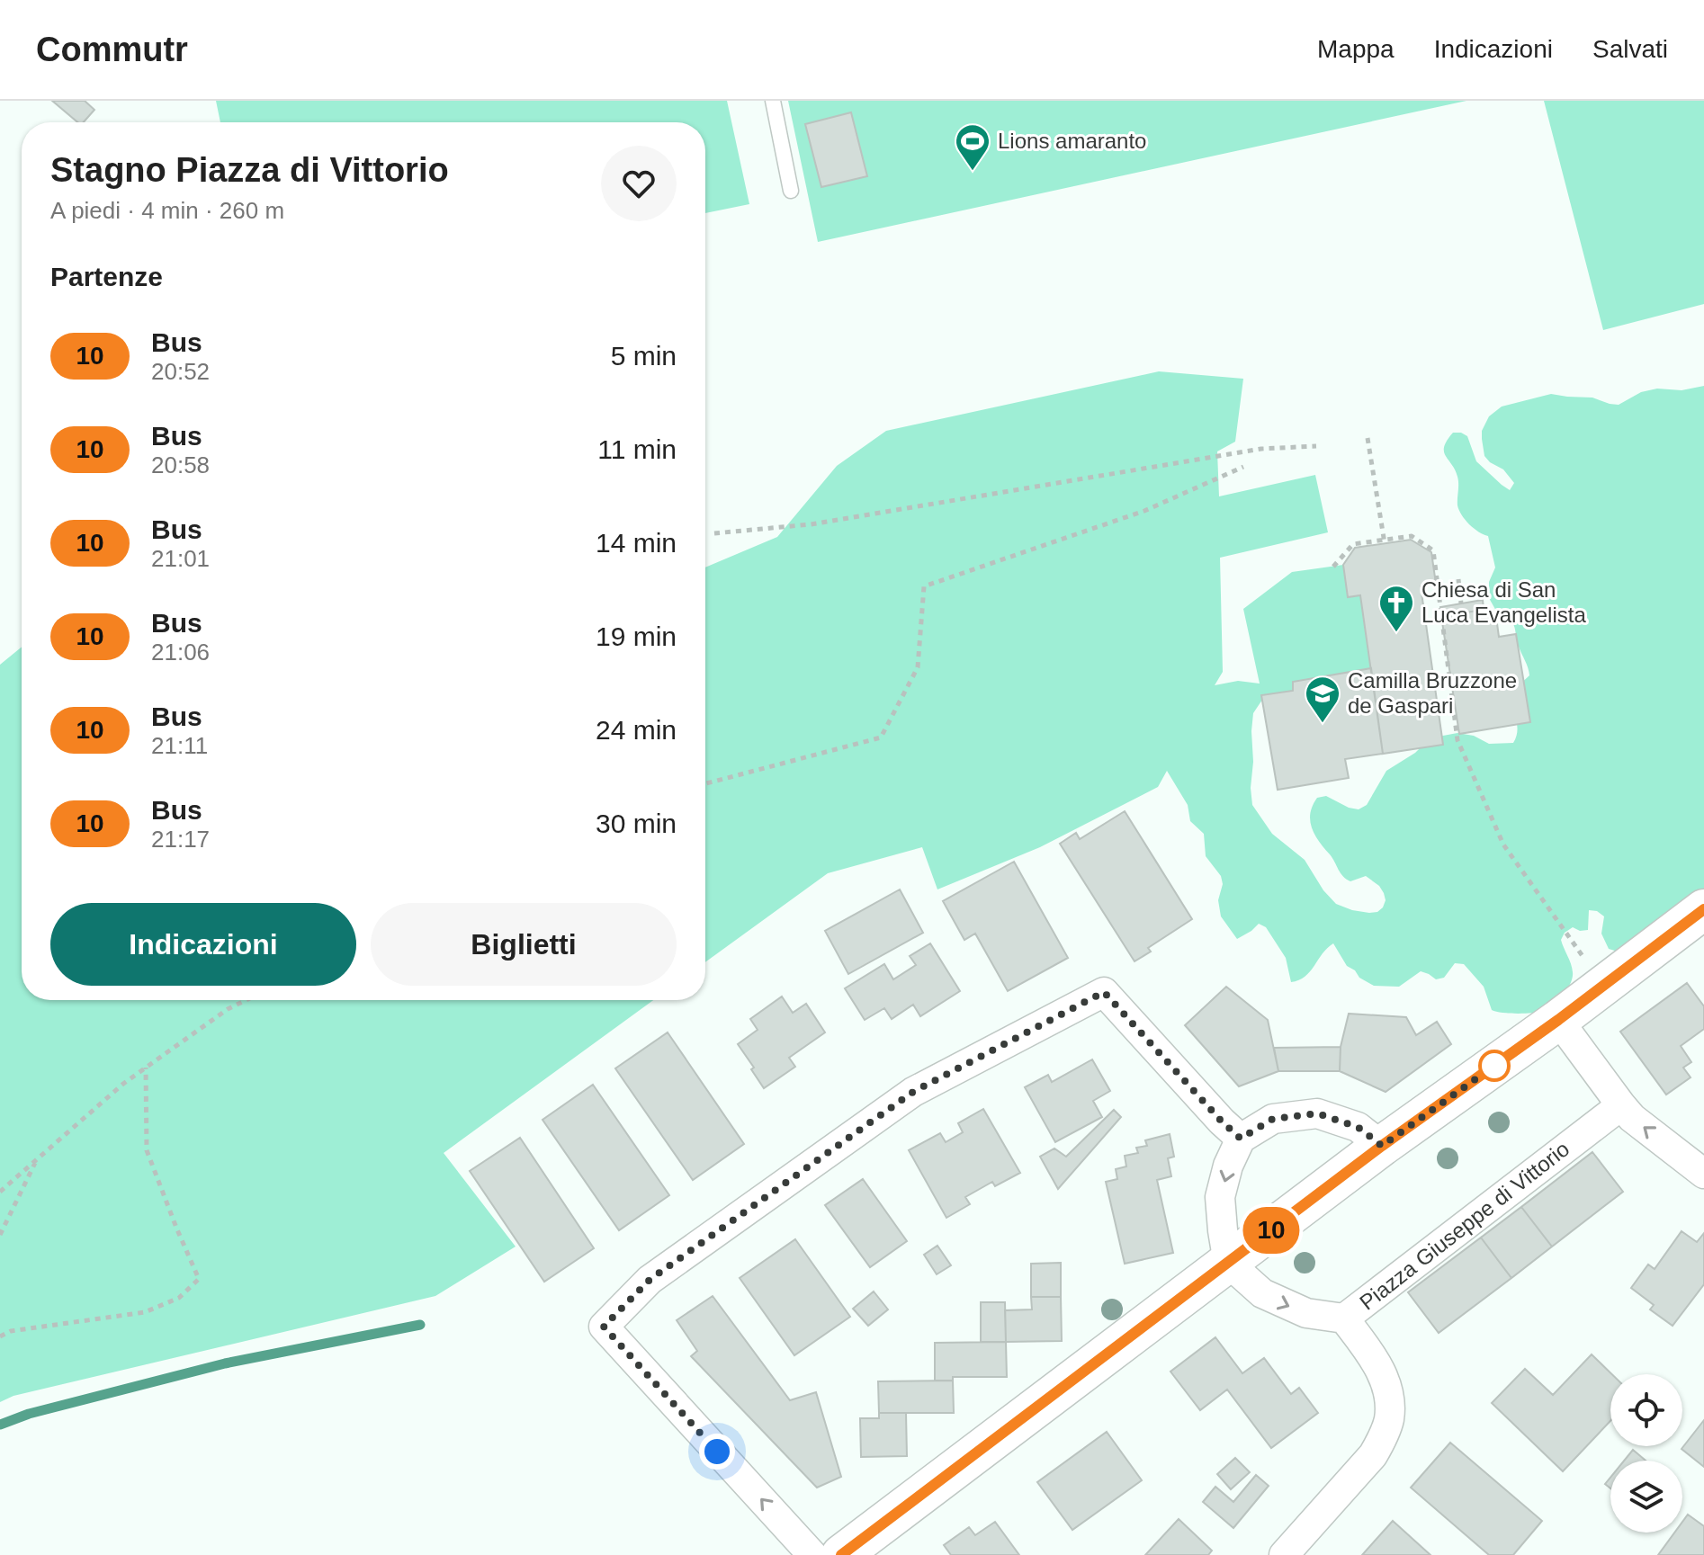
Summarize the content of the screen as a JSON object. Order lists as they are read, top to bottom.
{
  "streets": {
    "street": ["Piazza Giuseppe di Vittorio"]
  },
  "places": {
    "sports": ["Lions amaranto"],
    "church": ["Chiesa di San Luca Evangelista"],
    "school or university": ["Camilla Bruzzone de Gaspari"]
  },
  "lines": ["bus line 10"],
  "page": {
    "header": "Commutr",
    "nav": ["Mappa", "Indicazioni", "Salvati"],
    "on_map": "10",
    "heading": [
      ["Stagno Piazza di Vittorio", "A piedi · 4 min · 260 m"],
      "Partenze"
    ],
    "list": [
      {
        "mark": "10",
        "name": "Bus",
        "note": "20:52",
        "value": "5 min"
      },
      {
        "mark": "10",
        "name": "Bus",
        "note": "20:58",
        "value": "11 min"
      },
      {
        "mark": "10",
        "name": "Bus",
        "note": "21:01",
        "value": "14 min"
      },
      {
        "mark": "10",
        "name": "Bus",
        "note": "21:06",
        "value": "19 min"
      },
      {
        "mark": "10",
        "name": "Bus",
        "note": "21:11",
        "value": "24 min"
      },
      {
        "mark": "10",
        "name": "Bus",
        "note": "21:17",
        "value": "30 min"
      }
    ],
    "buttons": ["Indicazioni", "Biglietti"]
  }
}
